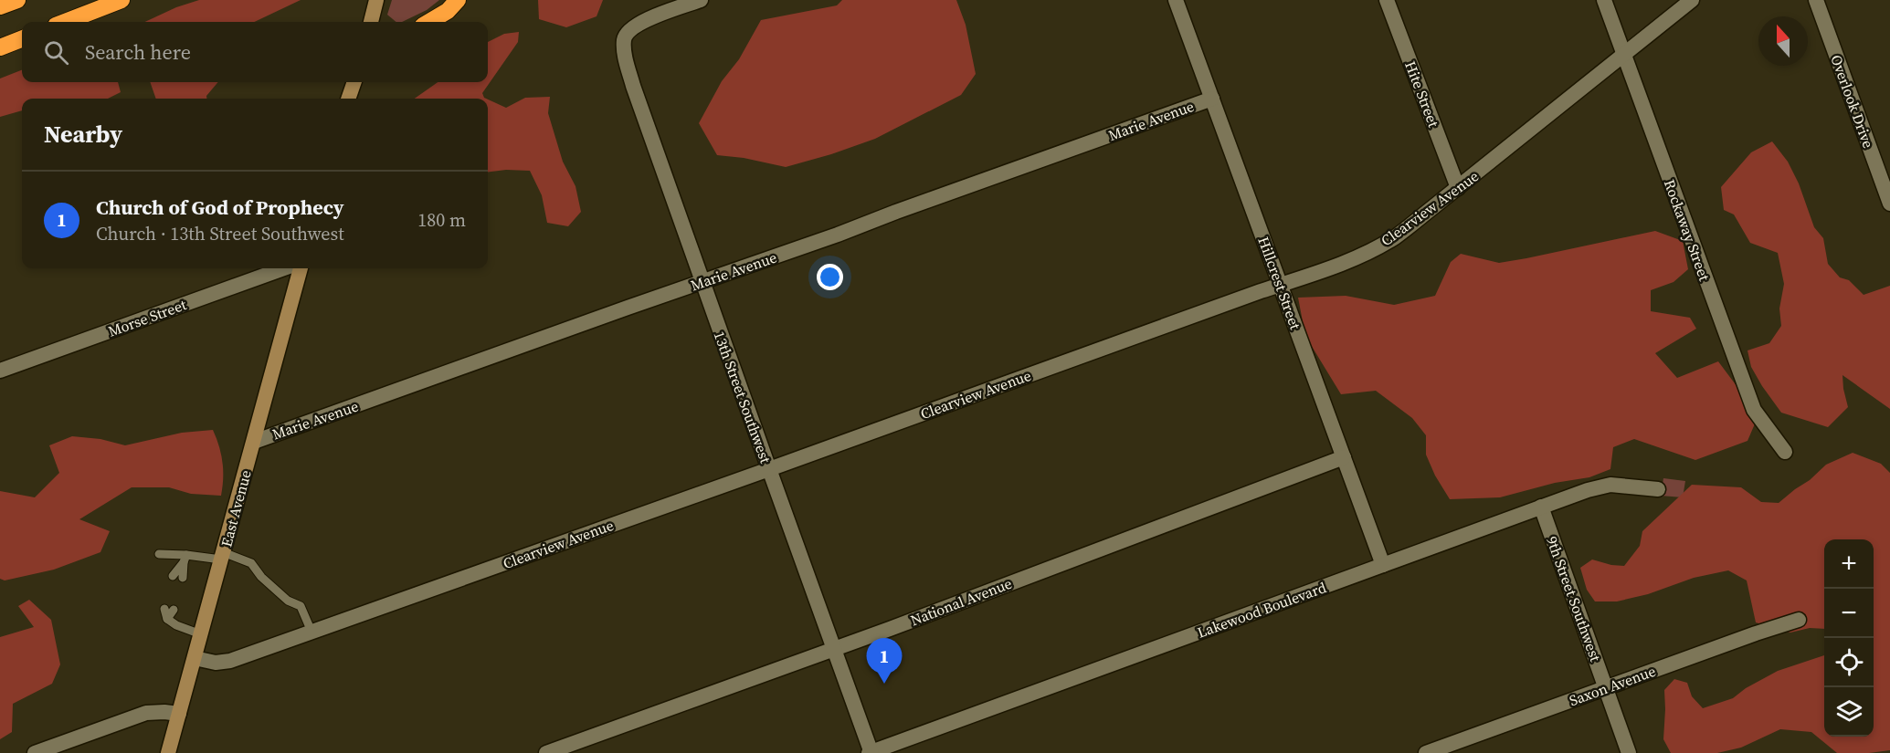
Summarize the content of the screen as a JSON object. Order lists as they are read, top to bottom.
{
  "streets": {
    "main road": ["East Avenue"],
    "street": [
      "Hite Street",
      "Overlook Drive",
      "Marie Avenue",
      "Clearview Avenue",
      "Rockaway Street",
      "Hillcrest Street",
      "Morse Street",
      "13th Street Southwest",
      "9th Street Southwest",
      "National Avenue",
      "Lakewood Boulevard",
      "Saxon Avenue"
    ]
  },
  "crossings": [
    ["Hite Street", "Clearview Avenue"],
    ["Marie Avenue", "Hillcrest Street"],
    ["Marie Avenue", "13th Street Southwest"],
    ["Marie Avenue", "East Avenue"],
    ["Clearview Avenue", "Rockaway Street"],
    ["Clearview Avenue", "Hillcrest Street"],
    ["Clearview Avenue", "13th Street Southwest"],
    ["Clearview Avenue", "East Avenue"],
    ["Hillcrest Street", "National Avenue"],
    ["Hillcrest Street", "Lakewood Boulevard"],
    ["13th Street Southwest", "National Avenue"],
    ["13th Street Southwest", "Lakewood Boulevard"],
    ["9th Street Southwest", "Lakewood Boulevard"],
    ["9th Street Southwest", "Saxon Avenue"]
  ],
  "north": "top",
  "page": {
    "search": "Search here",
    "heading": "Nearby",
    "list": [
      {
        "mark": "1",
        "name": "Church of God of Prophecy",
        "note": "Church · 13th Street Southwest",
        "value": "180 m"
      }
    ],
    "map_buttons": ["+", "−"],
    "pins": "1"
  }
}
